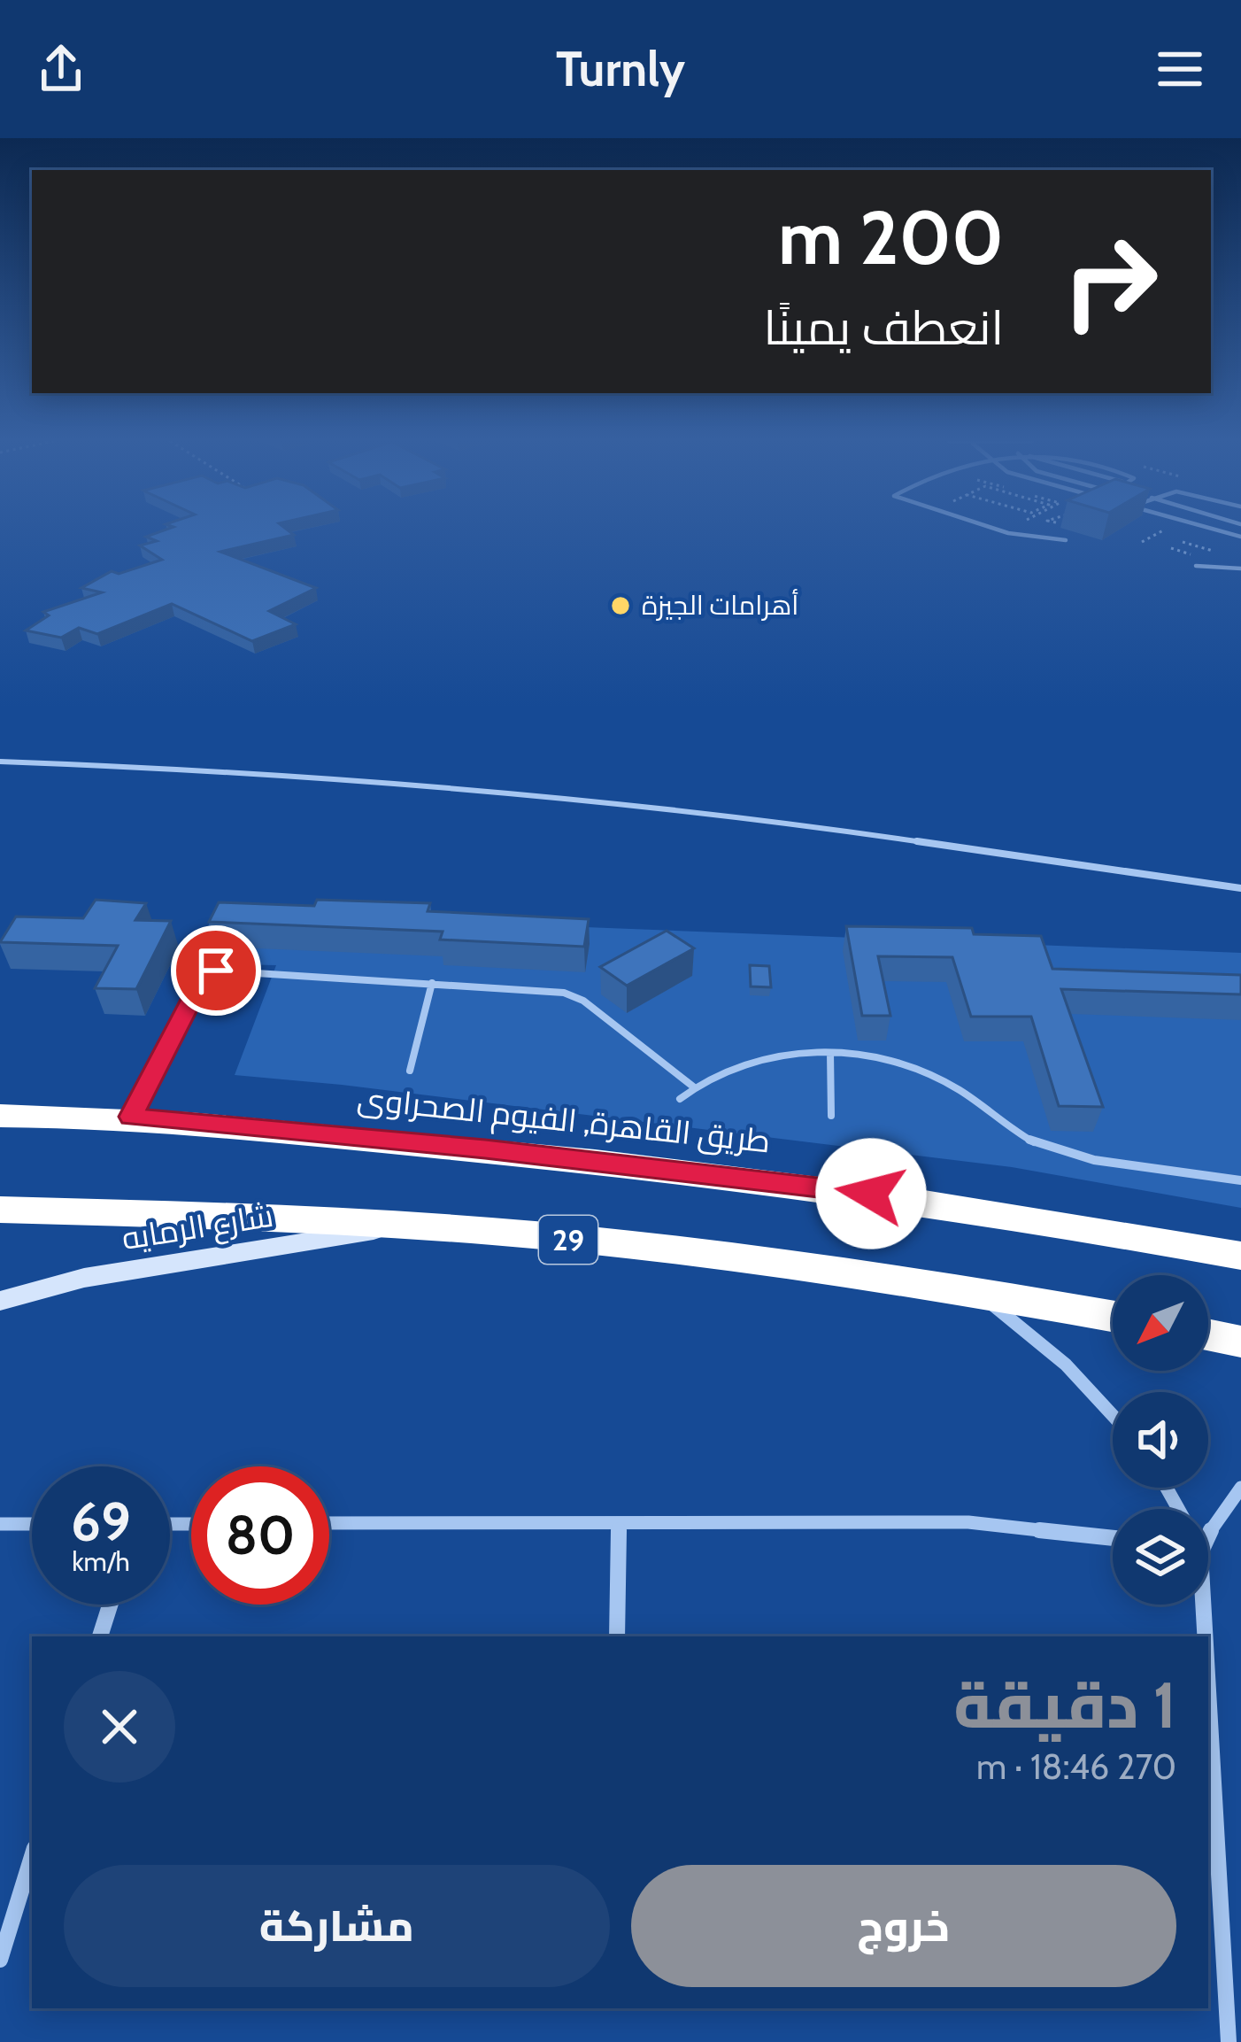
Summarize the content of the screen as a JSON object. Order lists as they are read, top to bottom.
{
  "streets": {
    "highway": ["طريق القاهرة, الفيوم الصحراوى", "29"],
    "street": ["شارع الرمايه"]
  },
  "crossings": [
    ["شارع الرمايه", "29"]
  ],
  "places": ["أهرامات الجيزة"],
  "north": "bottom left",
  "page": {
    "header": "Turnly",
    "turn": ["200 m", "انعطف يمينًا"],
    "speed": "69 km/h",
    "limit": "80",
    "heading": ["1 دقيقة", "270 m · 18:46"],
    "buttons": ["خروج", "مشاركة"]
  }
}
